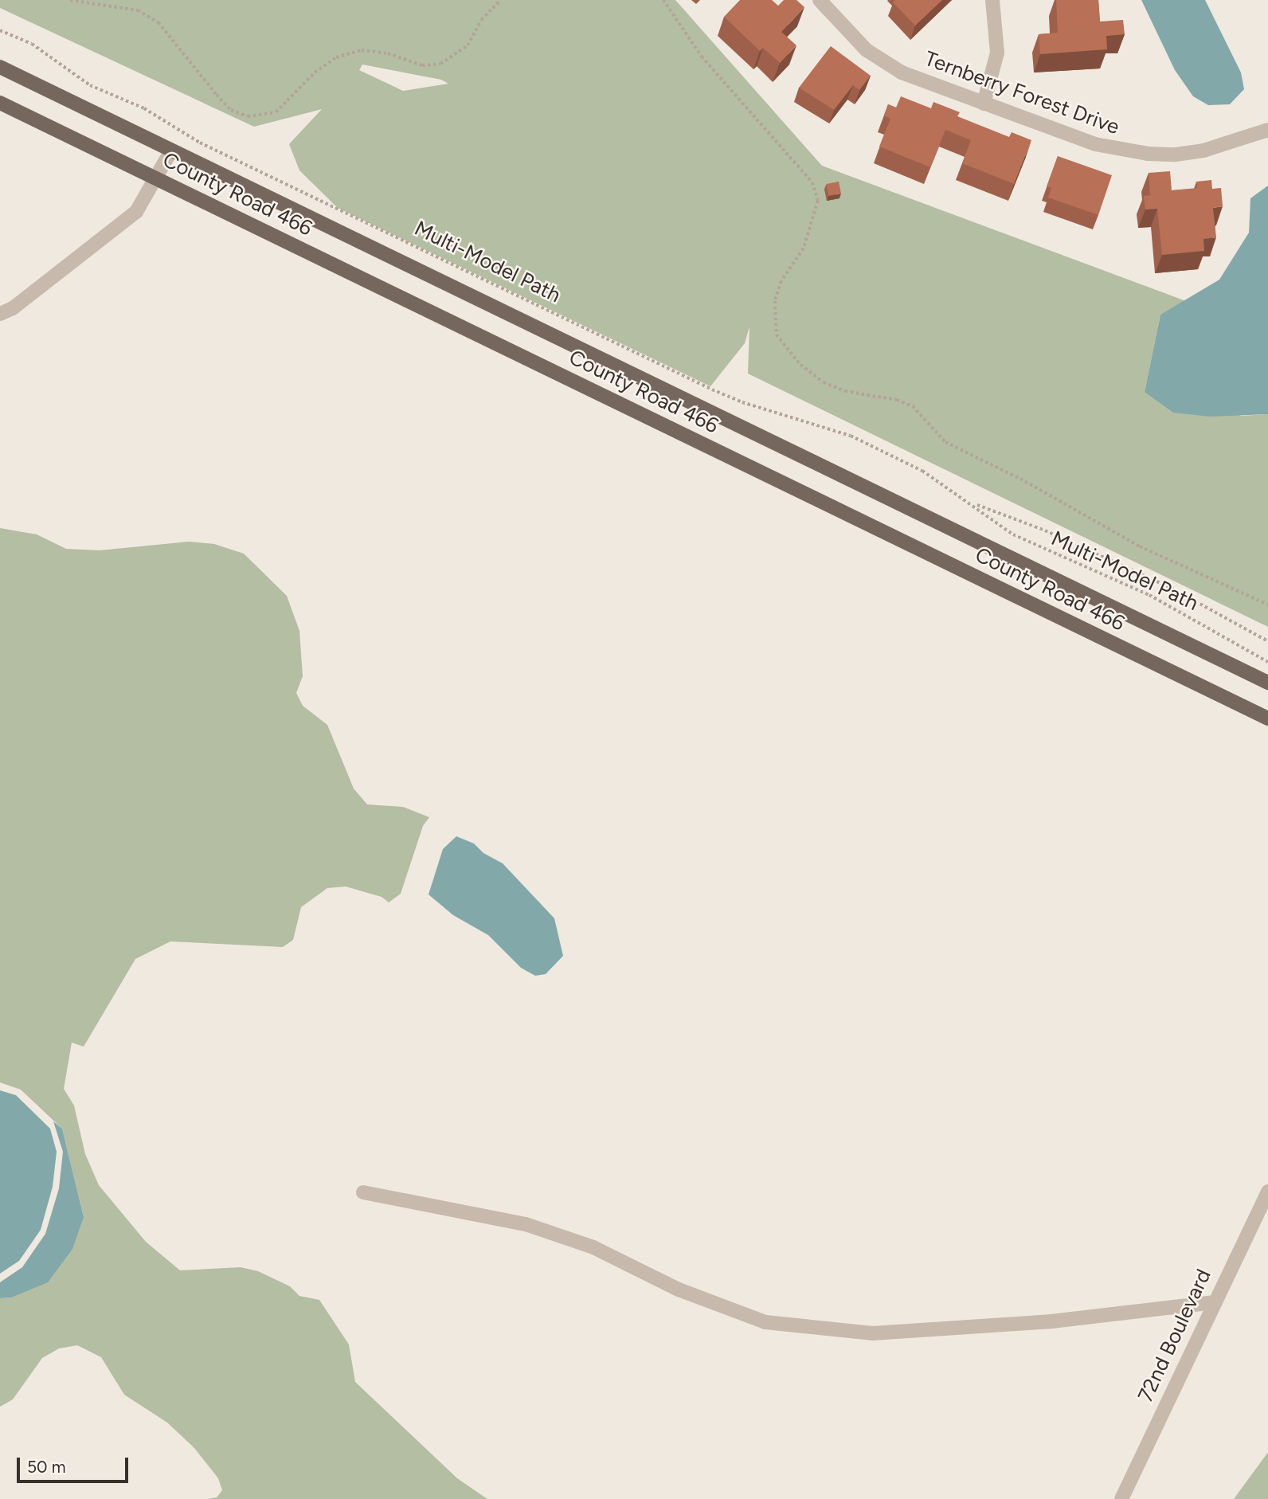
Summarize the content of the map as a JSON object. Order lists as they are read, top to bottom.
{
  "streets": {
    "main road": ["County Road 466"],
    "street": ["Ternberry Forest Drive", "72nd Boulevard"],
    "path": ["Multi-Model Path"]
  },
  "scale_bar": "50 m"
}
